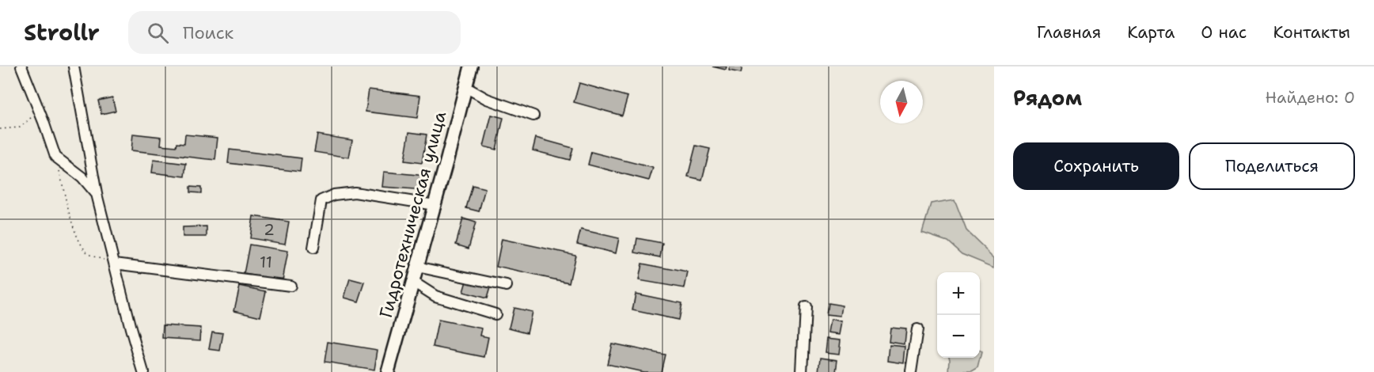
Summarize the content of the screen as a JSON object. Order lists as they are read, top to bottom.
{
  "streets": {
    "main road": ["Гидротехническая улица"]
  },
  "house_numbers": ["2", "11"],
  "north": "bottom",
  "page": {
    "header": "Strollr",
    "search": "Поиск",
    "nav": [
      "Главная",
      "Карта",
      "О нас",
      "Контакты"
    ],
    "heading": ["Рядом", "Найдено: 0"],
    "buttons": ["Сохранить", "Поделиться"],
    "map_buttons": ["+", "−"]
  }
}
